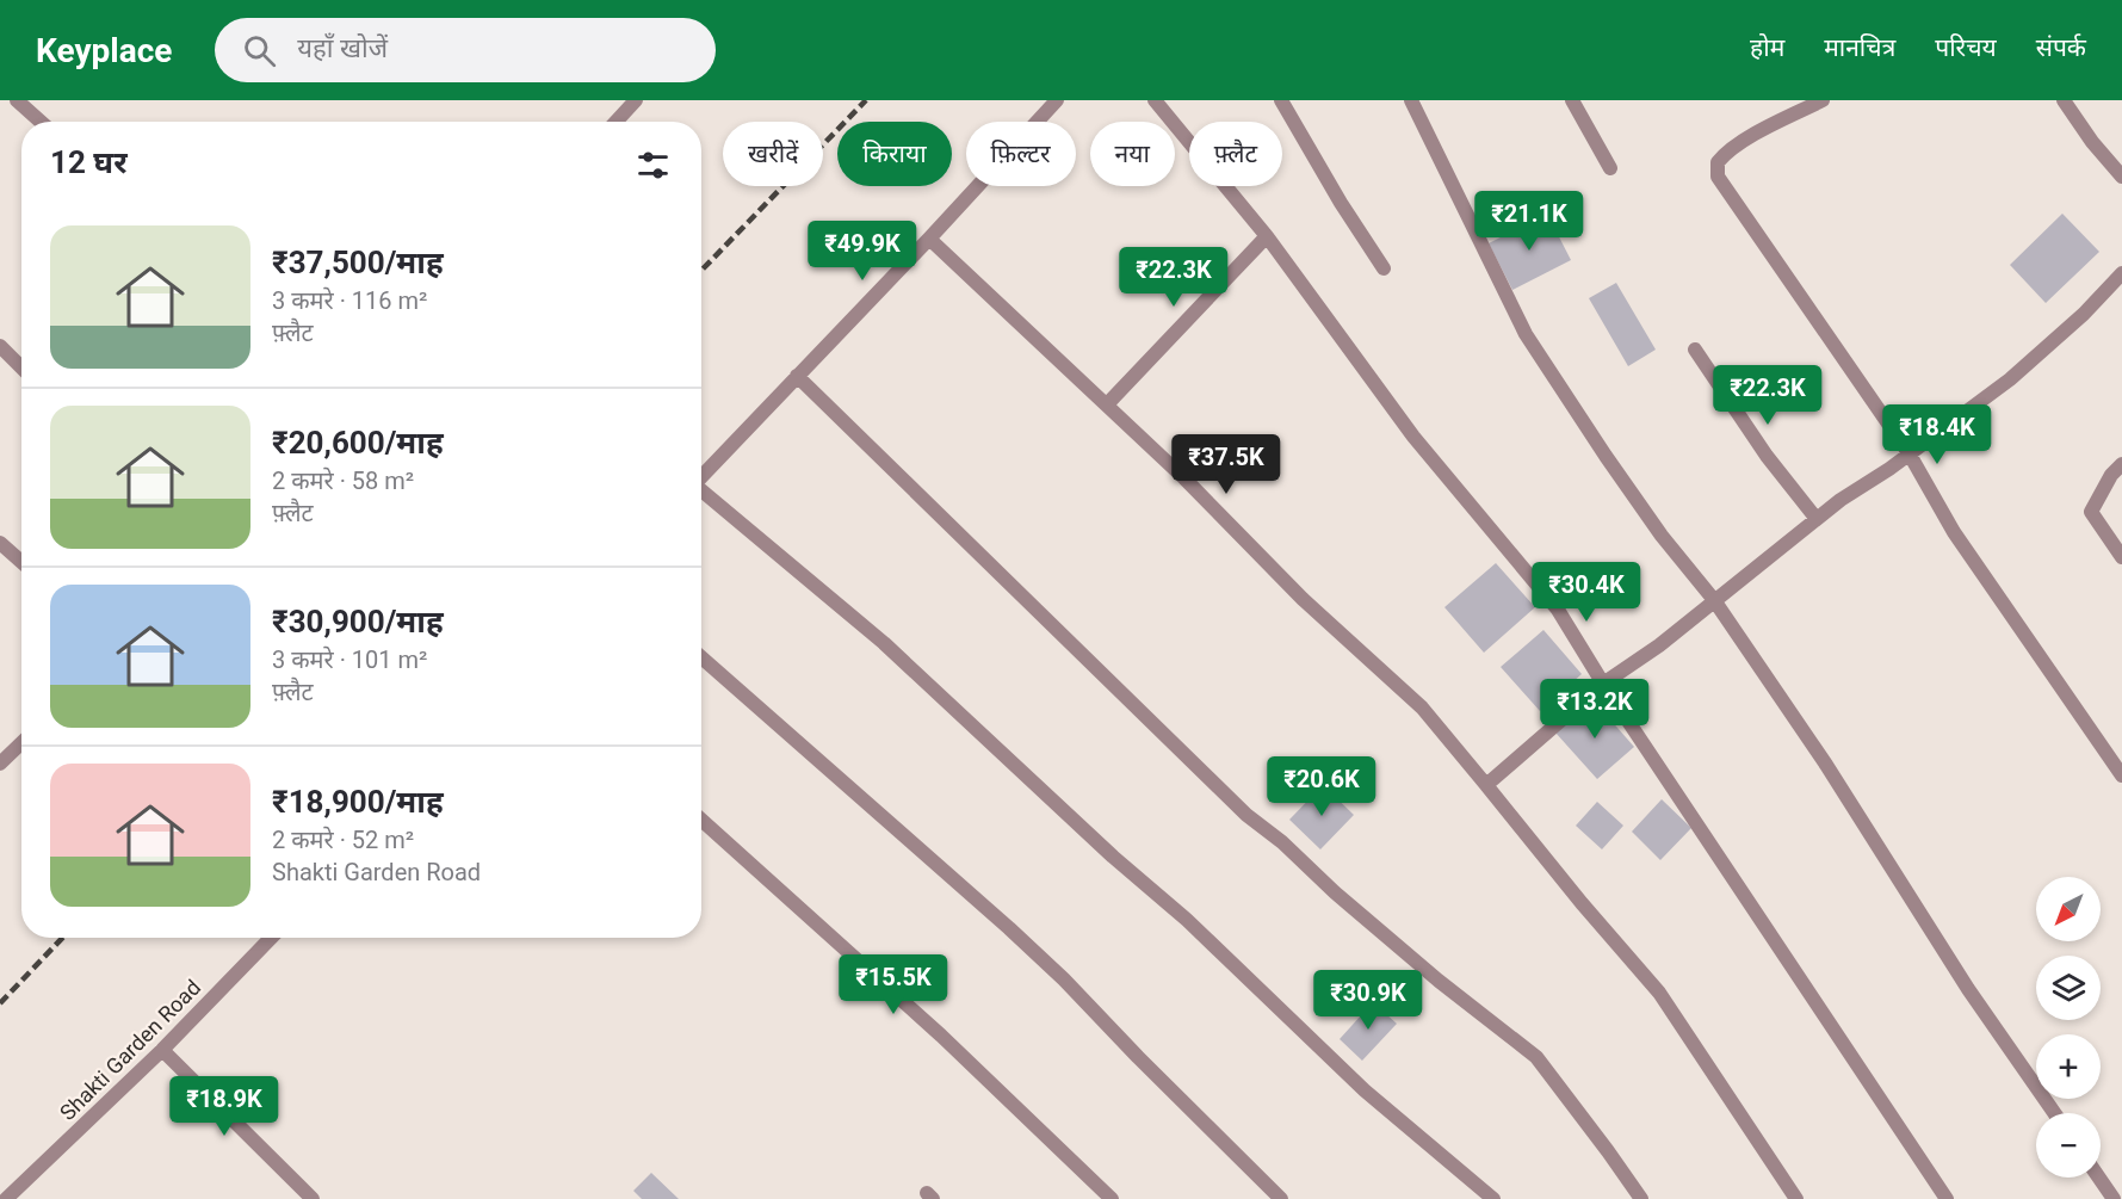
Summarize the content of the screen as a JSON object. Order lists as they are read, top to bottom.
{
  "streets": {
    "street": ["Shakti Garden Road"]
  },
  "north": "bottom left",
  "page": {
    "header": "Keyplace",
    "search": "यहाँ खोजें",
    "nav": [
      "होम",
      "मानचित्र",
      "परिचय",
      "संपर्क"
    ],
    "chip": [
      "खरीदें",
      "किराया",
      "फ़िल्टर",
      "नया",
      "फ़्लैट"
    ],
    "heading": "12 घर",
    "price": [
      "₹21.1K",
      "₹49.9K",
      "₹22.3K",
      "₹22.3K",
      "₹18.4K",
      "₹37.5K",
      "₹30.4K",
      "₹13.2K",
      "₹20.6K",
      "₹15.5K",
      "₹30.9K",
      "₹18.9K"
    ],
    "list": [
      {
        "name": "₹37,500/माह",
        "note": "3 कमरे · 116 m² · फ़्लैट"
      },
      {
        "name": "₹20,600/माह",
        "note": "2 कमरे · 58 m² · फ़्लैट"
      },
      {
        "name": "₹30,900/माह",
        "note": "3 कमरे · 101 m² · फ़्लैट"
      },
      {
        "name": "₹18,900/माह",
        "note": "2 कमरे · 52 m² · Shakti Garden Road"
      }
    ],
    "map_buttons": ["+", "−"]
  }
}
